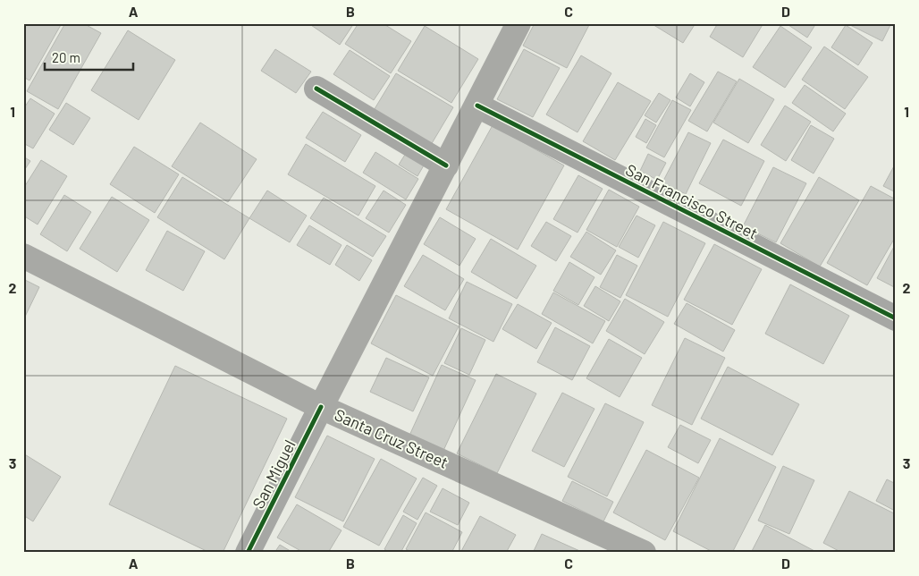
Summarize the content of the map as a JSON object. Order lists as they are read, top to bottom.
{
  "streets": {
    "main road": ["Santa Cruz Street", "San Miguel"],
    "street": ["San Francisco Street"]
  },
  "crossings": [
    ["San Francisco Street", "San Miguel"],
    ["Santa Cruz Street", "San Miguel"]
  ],
  "scale_bar": "20 m",
  "grid": {
    "columns": [
      "A",
      "B",
      "C",
      "D"
    ],
    "rows": ["1", "2", "3"]
  }
}
